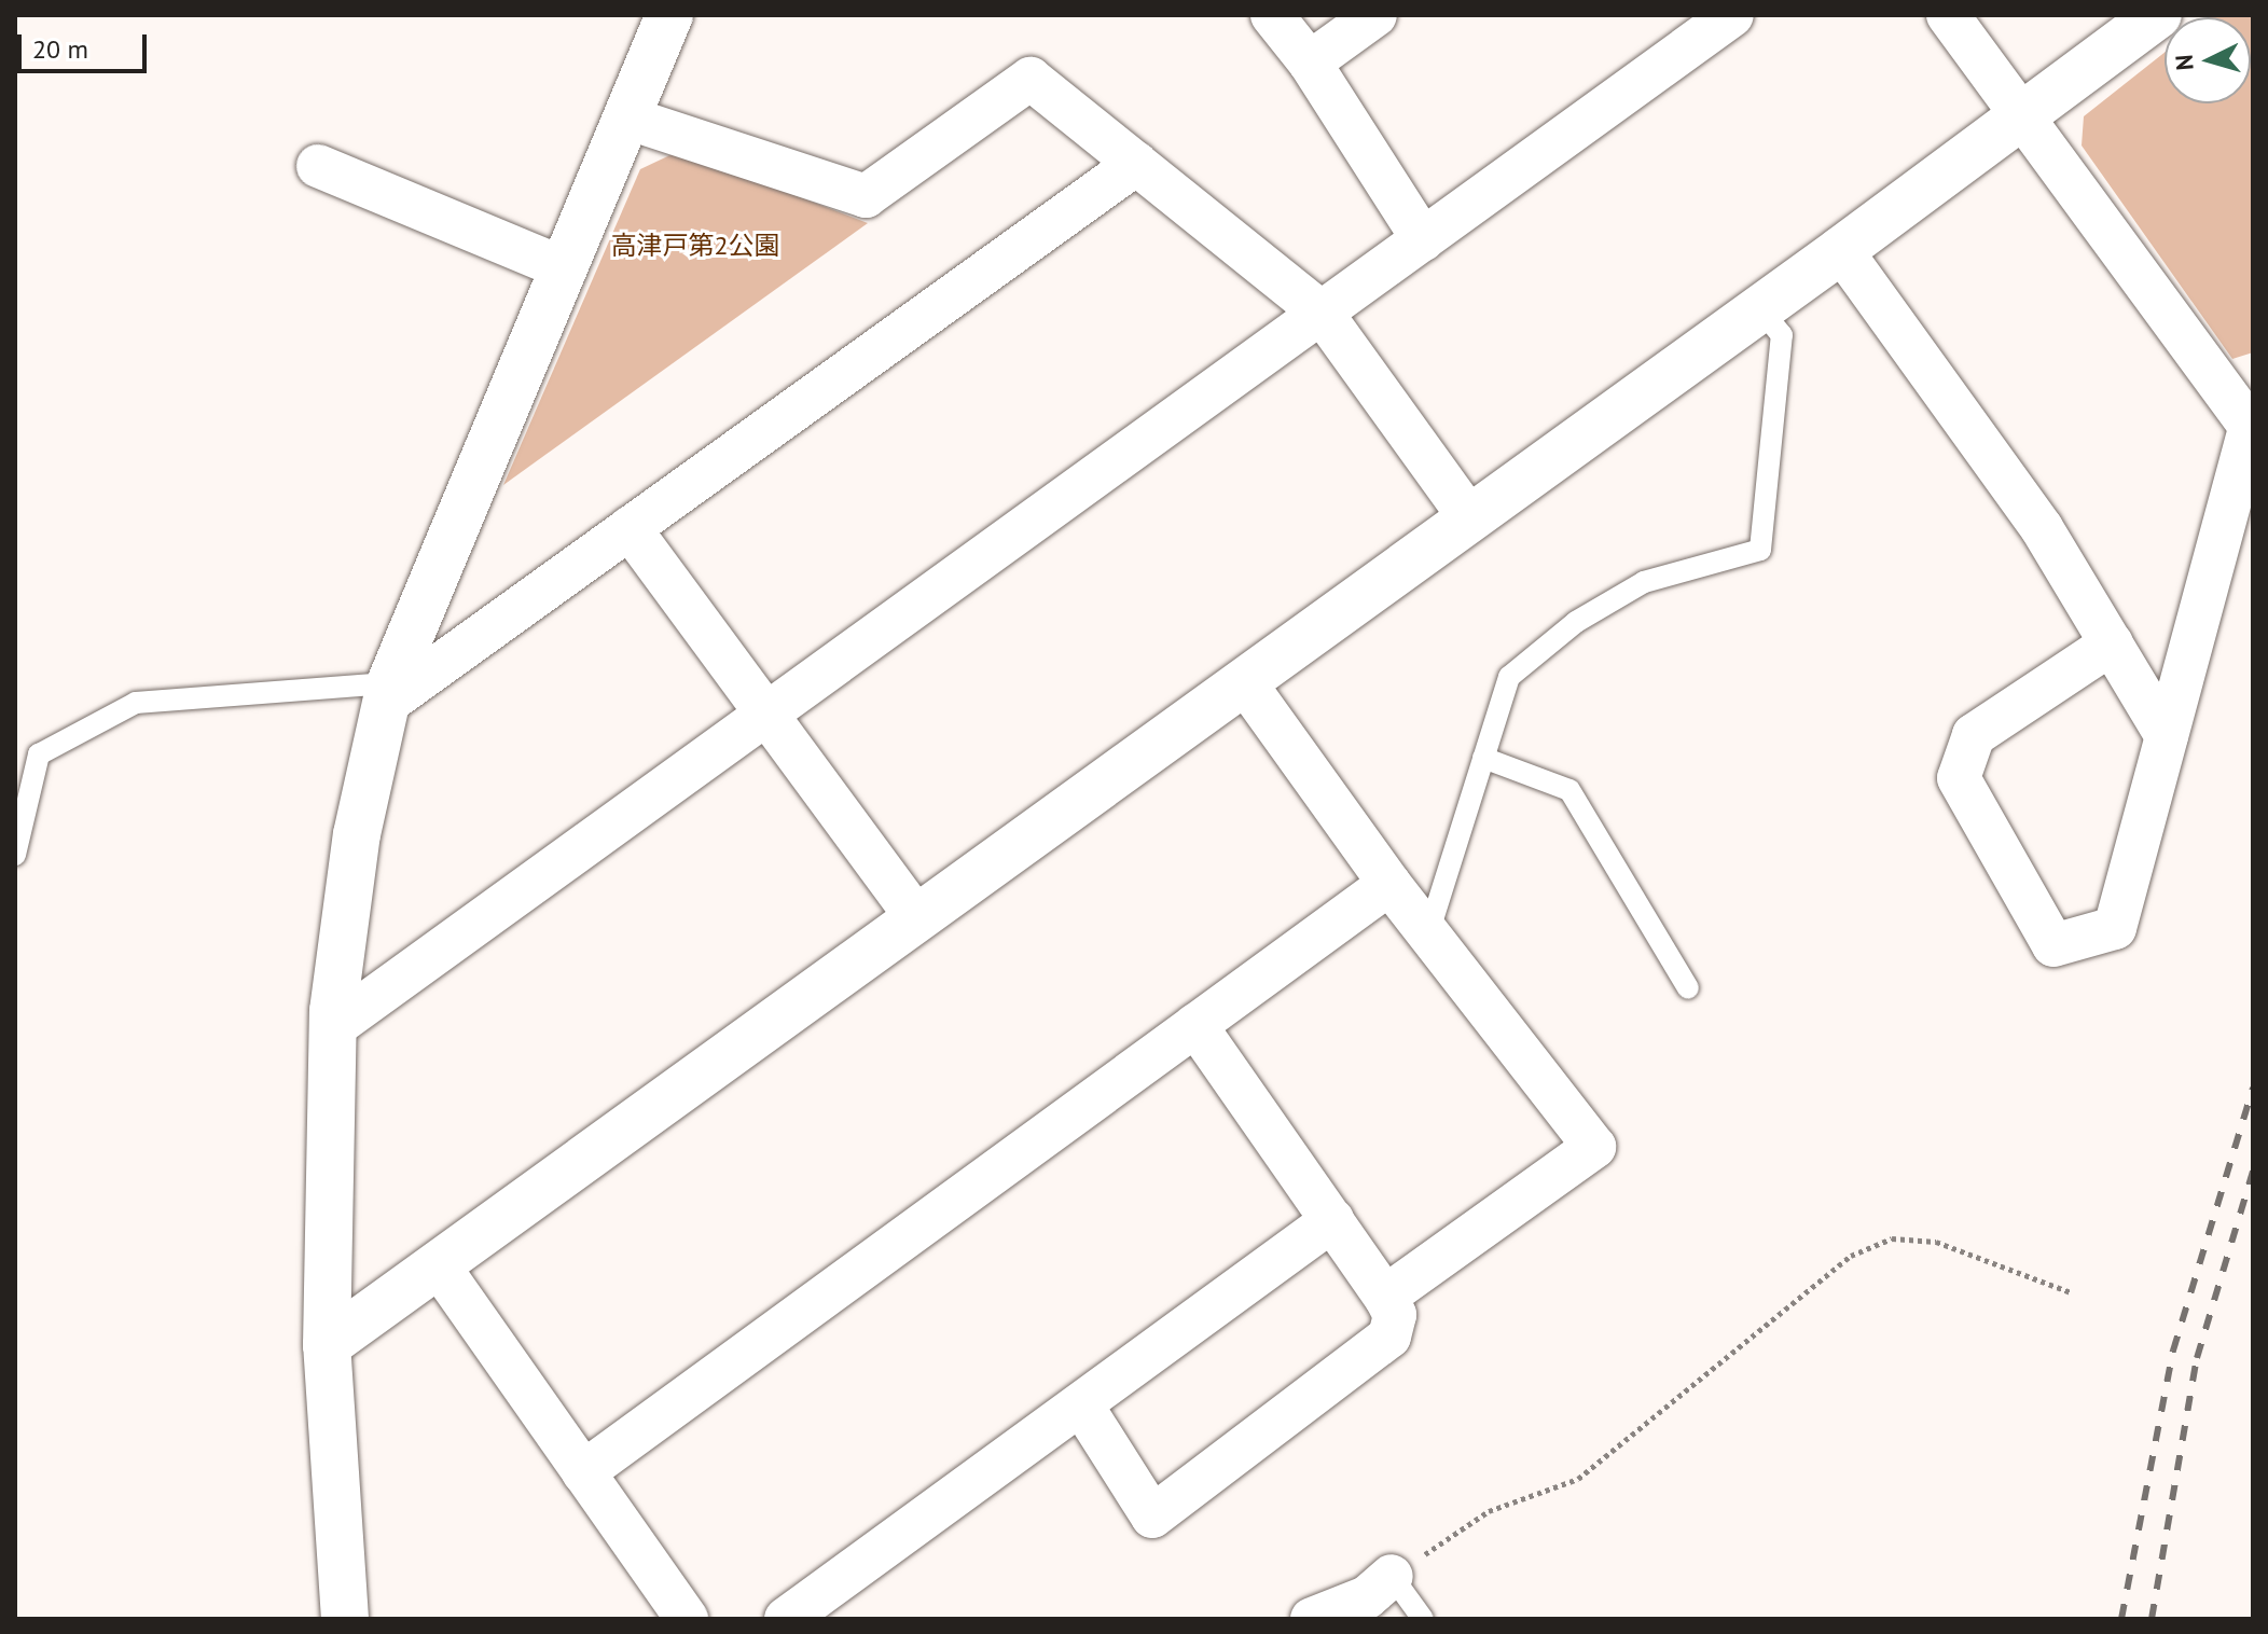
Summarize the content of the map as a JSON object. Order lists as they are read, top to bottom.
{
  "parks": ["高津戸第2公園"],
  "scale_bar": "20 m",
  "north": "left"
}
